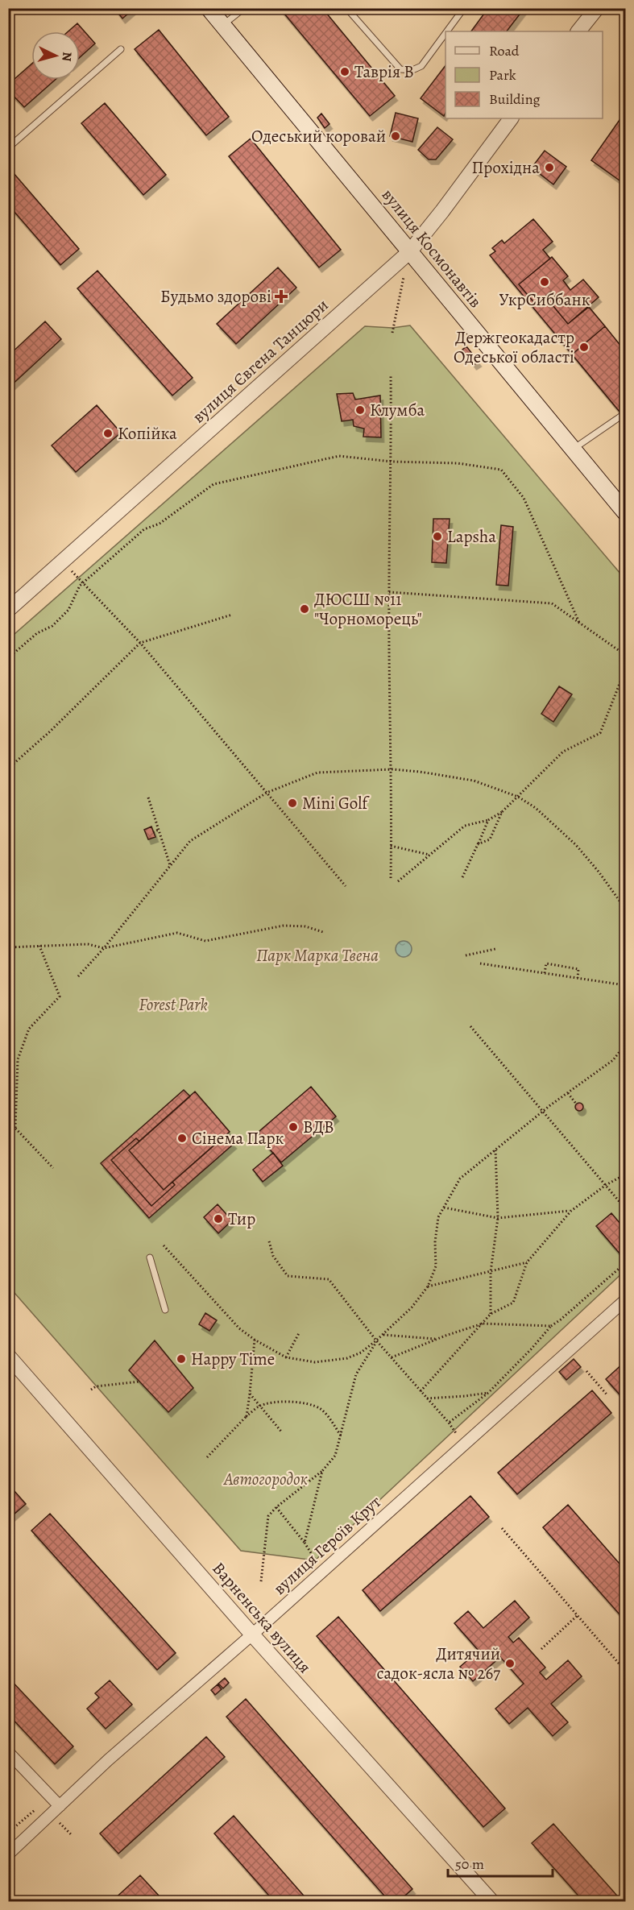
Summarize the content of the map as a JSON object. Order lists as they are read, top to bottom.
{
  "streets": {
    "main road": ["вулиця Космонавтів"],
    "street": ["вулиця Євгена Танцюри", "вулиця Героїв Крут", "Варненська вулиця"]
  },
  "crossings": [
    ["вулиця Космонавтів", "вулиця Євгена Танцюри"],
    ["вулиця Героїв Крут", "Варненська вулиця"]
  ],
  "parks": ["Парк Марка Твена", "Forest Park", "Автогородок"],
  "places": {
    "other": [
      "Таврія В",
      "Одеський коровай",
      "Прохідна",
      "УкрСиббанк",
      "Держгеокадастр Одеської області",
      "Клумба",
      "Копійка",
      "Lapsha",
      "ДЮСШ №11 \"Чорноморець\"",
      "Mini Golf",
      "ВДВ",
      "Сінема Парк",
      "Тир",
      "Happy Time",
      "Дитячий садок-ясла № 267"
    ],
    "health": ["Будьмо здорові"]
  },
  "legend": ["Road", "Park", "Building"],
  "scale_bar": "50 m",
  "north": "right"
}
